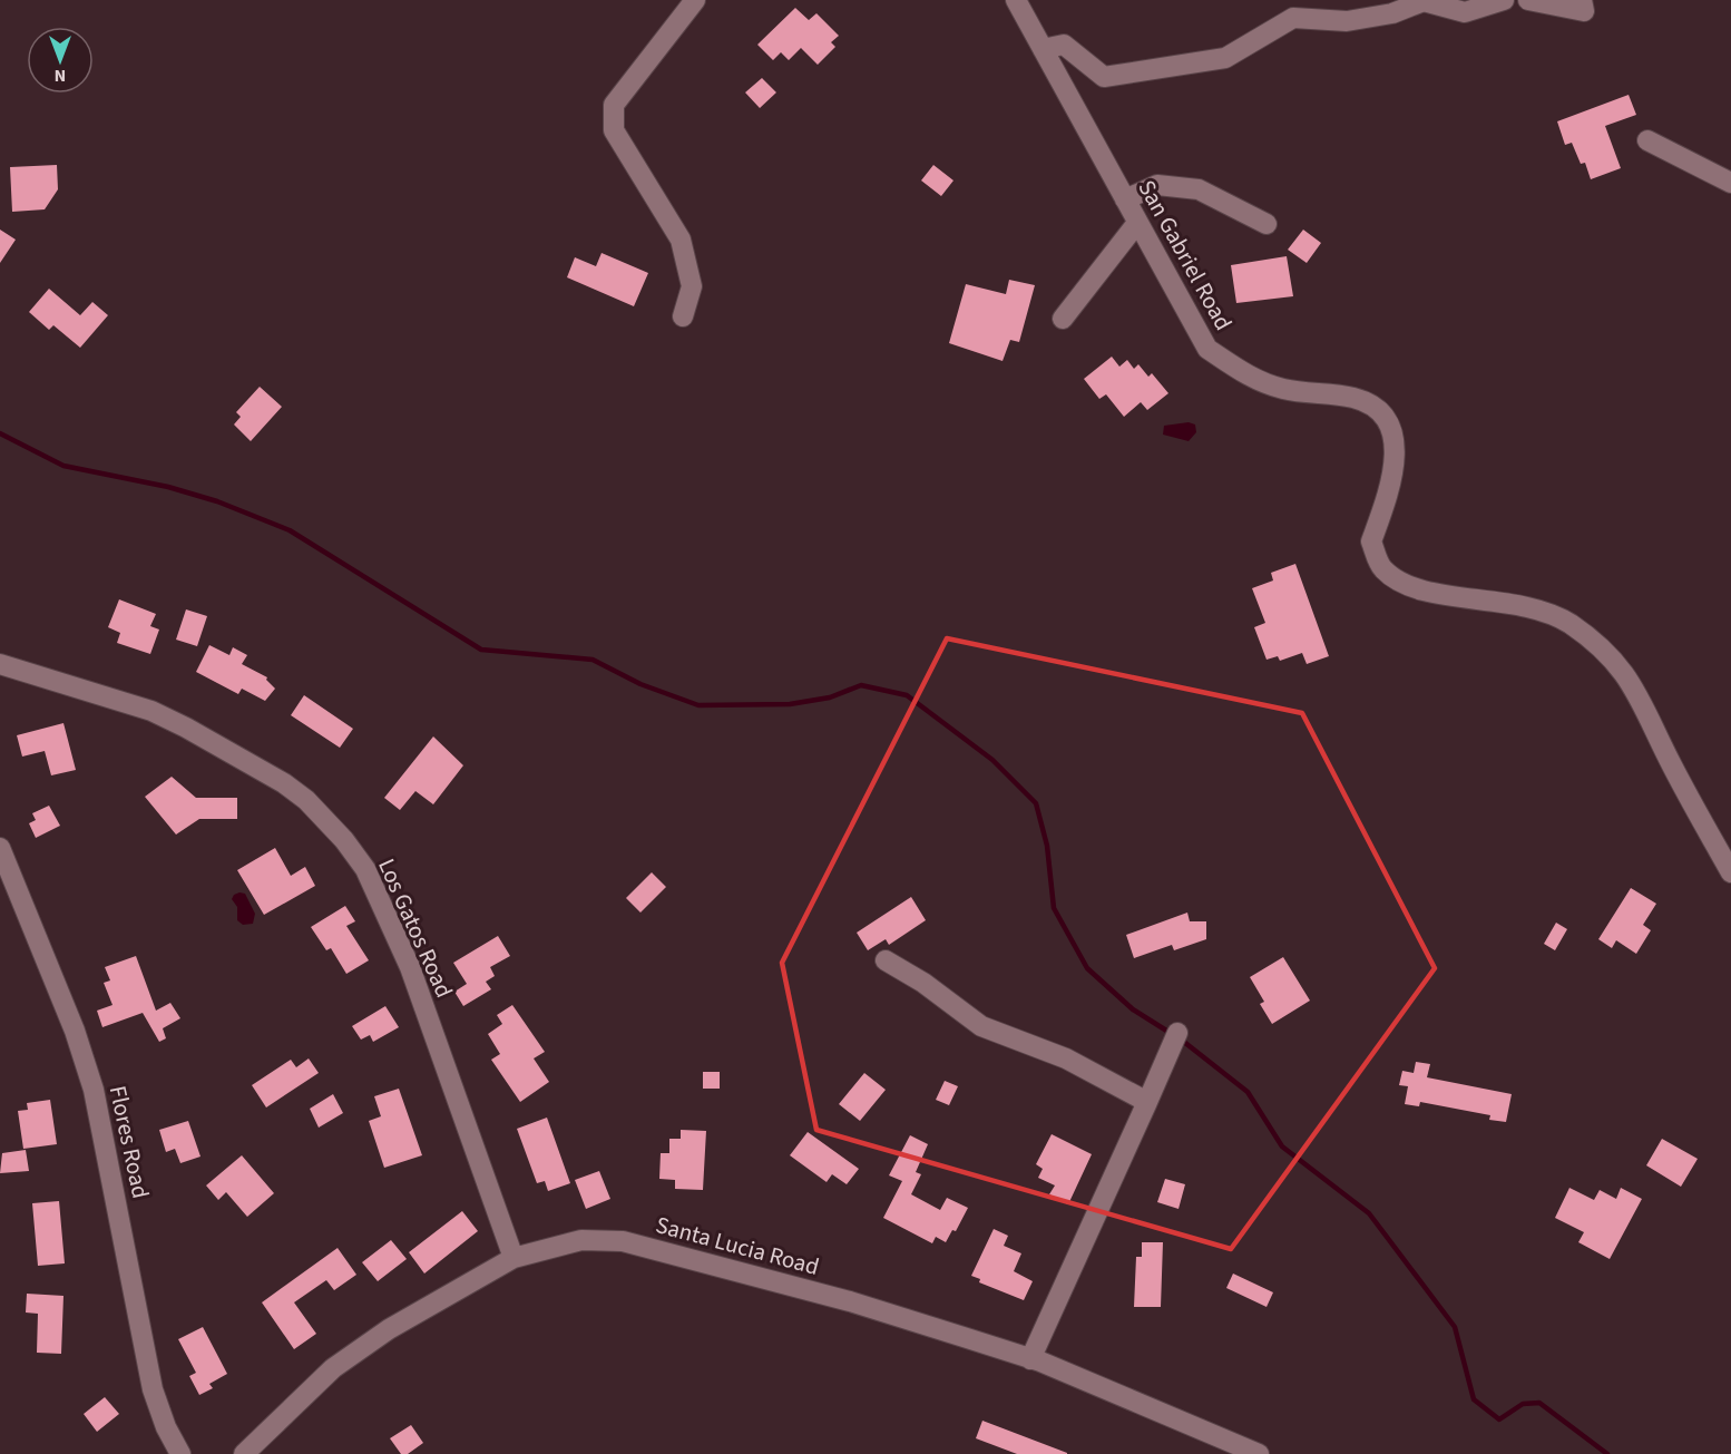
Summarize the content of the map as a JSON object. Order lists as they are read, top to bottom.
{
  "streets": {
    "street": [
      "San Gabriel Road",
      "Los Gatos Road",
      "Flores Road",
      "Santa Lucia Road"
    ]
  },
  "crossings": [
    ["Los Gatos Road", "Santa Lucia Road"]
  ],
  "north": "bottom"
}
